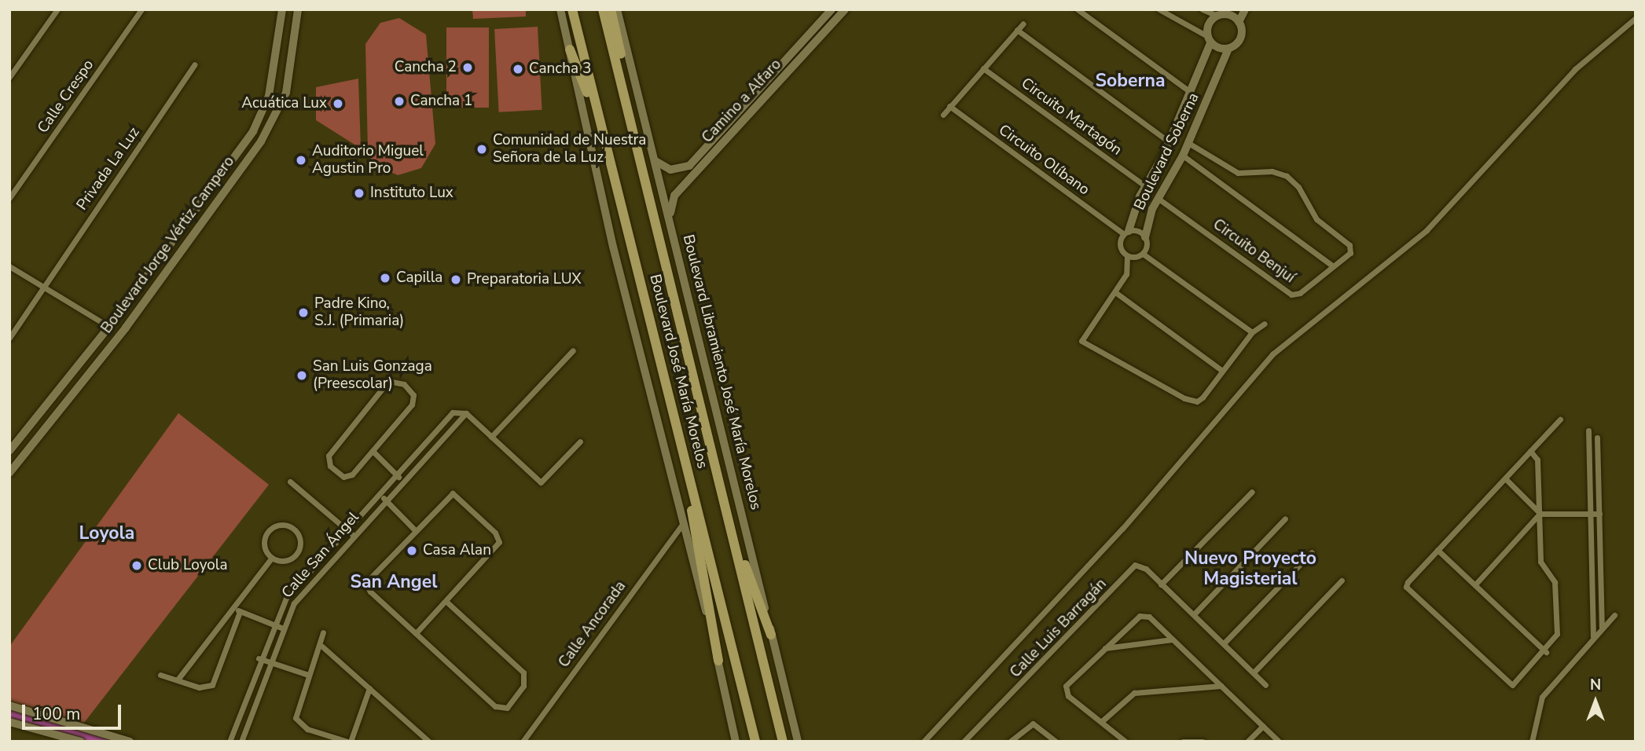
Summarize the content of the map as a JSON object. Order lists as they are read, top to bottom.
{
  "streets": {
    "main road": ["Boulevard José María Morelos"],
    "street": [
      "Calle Crespo",
      "Camino a Alfaro",
      "Circuito Martagón",
      "Boulevard Soberna",
      "Circuito Olíbano",
      "Privada La Luz",
      "Boulevard Jorge Vértiz Campero",
      "Circuito Benjuí",
      "Boulevard Libramiento José María Morelos",
      "Calle San Ángel",
      "Calle Ancorada",
      "Calle Luis Barragán"
    ]
  },
  "crossings": [
    ["Camino a Alfaro", "Boulevard Libramiento José María Morelos"],
    ["Circuito Martagón", "Boulevard Soberna"],
    ["Boulevard Soberna", "Circuito Olíbano"],
    ["Boulevard Soberna", "Circuito Benjuí"]
  ],
  "districts": [
    "Soberna",
    "Loyola",
    "Nuevo Proyecto Magisterial",
    "San Angel"
  ],
  "places": [
    "Cancha 2",
    "Cancha 3",
    "Cancha 1",
    "Acuática Lux",
    "Comunidad de Nuestra Señora de la Luz",
    "Auditorio Miguel Agustin Pro",
    "Instituto Lux",
    "Capilla",
    "Preparatoria LUX",
    "Padre Kino, S.J. (Primaria)",
    "San Luis Gonzaga (Preescolar)",
    "Casa Alan",
    "Club Loyola"
  ],
  "scale_bar": "100 m",
  "north": "top"
}
